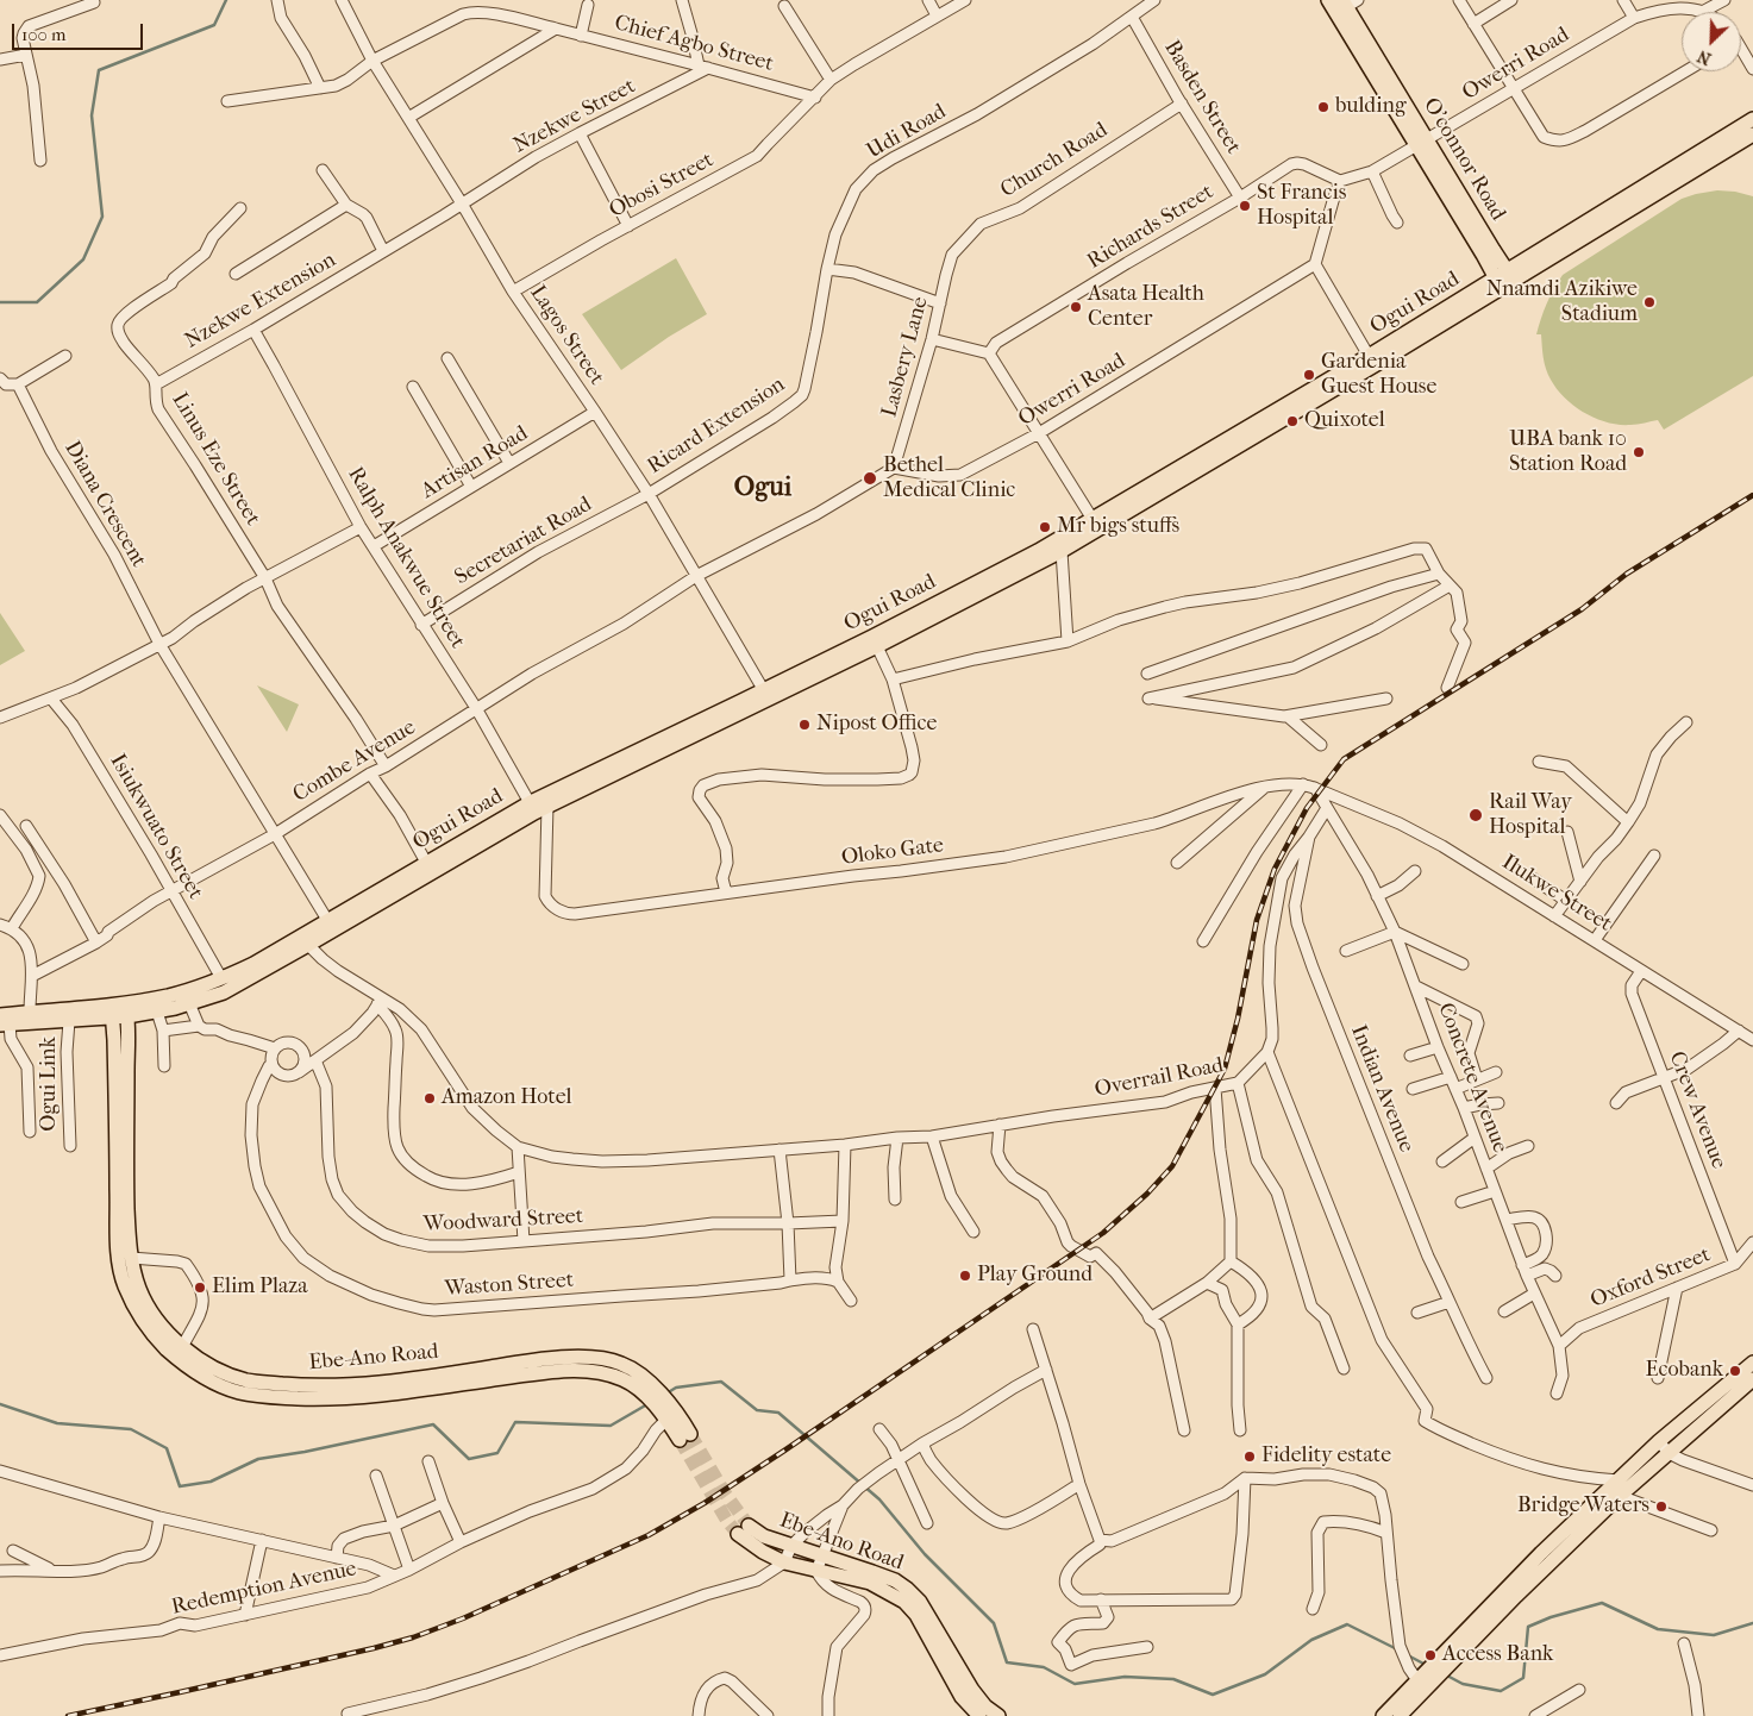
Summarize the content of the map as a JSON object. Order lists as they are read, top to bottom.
{
  "streets": {
    "main road": ["O'connor Road", "Ogui Road", "Ebe-Ano Road"],
    "street": [
      "Chief Agbo Street",
      "Owerri Road",
      "Basden Street",
      "Nzekwe Street",
      "Udi Road",
      "Church Road",
      "Obosi Street",
      "Richards Street",
      "Nzekwe Extension",
      "Lagos Street",
      "Lasbery Lane",
      "Ricard Extension",
      "Linus Eze Street",
      "Artisan Road",
      "Diana Crescent",
      "Secretariat Road",
      "Ralph Anakwue Street",
      "Combe Avenue",
      "Isiukwuato Street",
      "Oloko Gate",
      "Ilukwe Street",
      "Overrail Road",
      "Concrete Avenue",
      "Ogui Link",
      "Indian Avenue",
      "Crew Avenue",
      "Woodward Street",
      "Oxford Street",
      "Waston Street",
      "Redemption Avenue"
    ]
  },
  "crossings": [
    ["Chief Agbo Street", "Nzekwe Street"],
    ["Chief Agbo Street", "Obosi Street"],
    ["Chief Agbo Street", "Lagos Street"],
    ["Owerri Road", "O'connor Road"],
    ["Owerri Road", "Richards Street"],
    ["Owerri Road", "Lasbery Lane"],
    ["Basden Street", "Udi Road"],
    ["Basden Street", "Church Road"],
    ["Basden Street", "Richards Street"],
    ["Nzekwe Street", "Nzekwe Extension"],
    ["Nzekwe Street", "Lagos Street"],
    ["Udi Road", "Ricard Extension"],
    ["O'connor Road", "Ogui Road"],
    ["Church Road", "Lasbery Lane"],
    ["Obosi Street", "Lagos Street"],
    ["Nzekwe Extension", "Lagos Street"],
    ["Nzekwe Extension", "Linus Eze Street"],
    ["Nzekwe Extension", "Ralph Anakwue Street"],
    ["Ogui Road", "Lagos Street"],
    ["Ogui Road", "Diana Crescent"],
    ["Ogui Road", "Ralph Anakwue Street"],
    ["Ogui Road", "Isiukwuato Street"],
    ["Ogui Road", "Oloko Gate"],
    ["Ogui Road", "Ogui Link"],
    ["Ogui Road", "Ebe-Ano Road"],
    ["Lagos Street", "Ricard Extension"],
    ["Lagos Street", "Artisan Road"],
    ["Lagos Street", "Secretariat Road"],
    ["Lagos Street", "Combe Avenue"],
    ["Ricard Extension", "Secretariat Road"],
    ["Linus Eze Street", "Combe Avenue"],
    ["Artisan Road", "Ralph Anakwue Street"],
    ["Diana Crescent", "Combe Avenue"],
    ["Secretariat Road", "Ralph Anakwue Street"],
    ["Ralph Anakwue Street", "Combe Avenue"],
    ["Combe Avenue", "Isiukwuato Street"],
    ["Oloko Gate", "Ilukwe Street"],
    ["Oloko Gate", "Concrete Avenue"],
    ["Ilukwe Street", "Crew Avenue"],
    ["Concrete Avenue", "Indian Avenue"],
    ["Concrete Avenue", "Oxford Street"],
    ["Crew Avenue", "Oxford Street"]
  ],
  "districts": ["Ogui"],
  "places": [
    "bulding",
    "St Francis Hospital",
    "Nnamdi Azikiwe Stadium",
    "Asata Health Center",
    "Gardenia Guest House",
    "Quixotel",
    "UBA bank 10 Station Road",
    "Bethel Medical Clinic",
    "Mr bigs stuffs",
    "Nipost Office",
    "Rail Way Hospital",
    "Amazon Hotel",
    "Play Ground",
    "Elim Plaza",
    "Ecobank",
    "Fidelity estate",
    "Bridge Waters",
    "Access Bank"
  ],
  "scale_bar": "100 m",
  "north": "bottom left"
}
